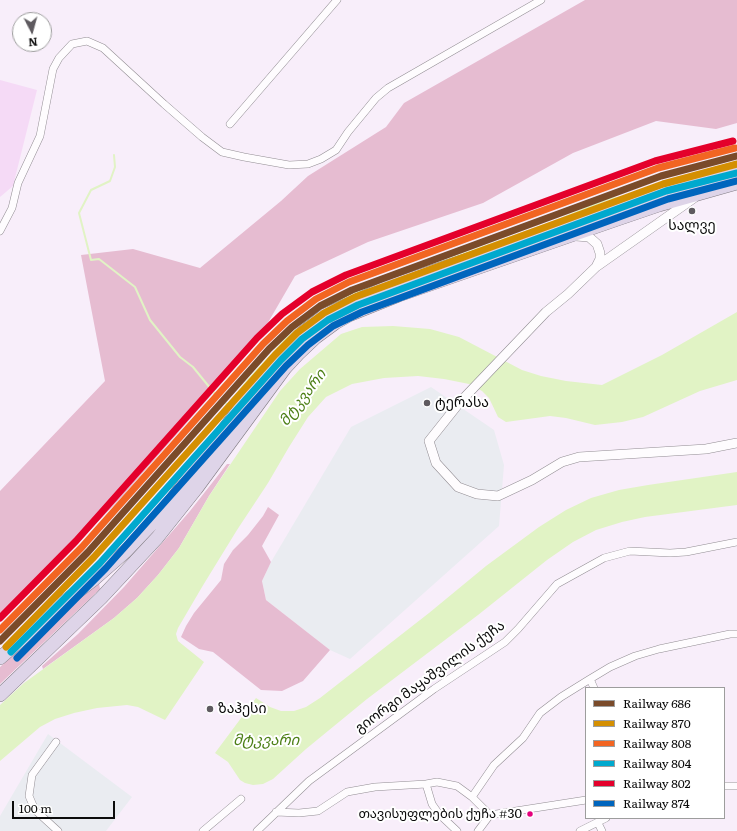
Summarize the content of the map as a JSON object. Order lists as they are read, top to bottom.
{
  "streets": {
    "street": ["გიორგი მაყაშვილის ქუჩა"]
  },
  "water": ["მტკვარი"],
  "places": [
    "სალვე",
    "ტერასა",
    "ზაჰესი",
    "თავისუფლების ქუჩა #30"
  ],
  "lines": [
    "rail line 802",
    "rail line 808",
    "rail line 686",
    "rail line 870",
    "rail line 804",
    "rail line 874"
  ],
  "legend": [
    "Railway 686",
    "Railway 870",
    "Railway 808",
    "Railway 804",
    "Railway 802",
    "Railway 874"
  ],
  "scale_bar": "100 m",
  "north": "bottom"
}
